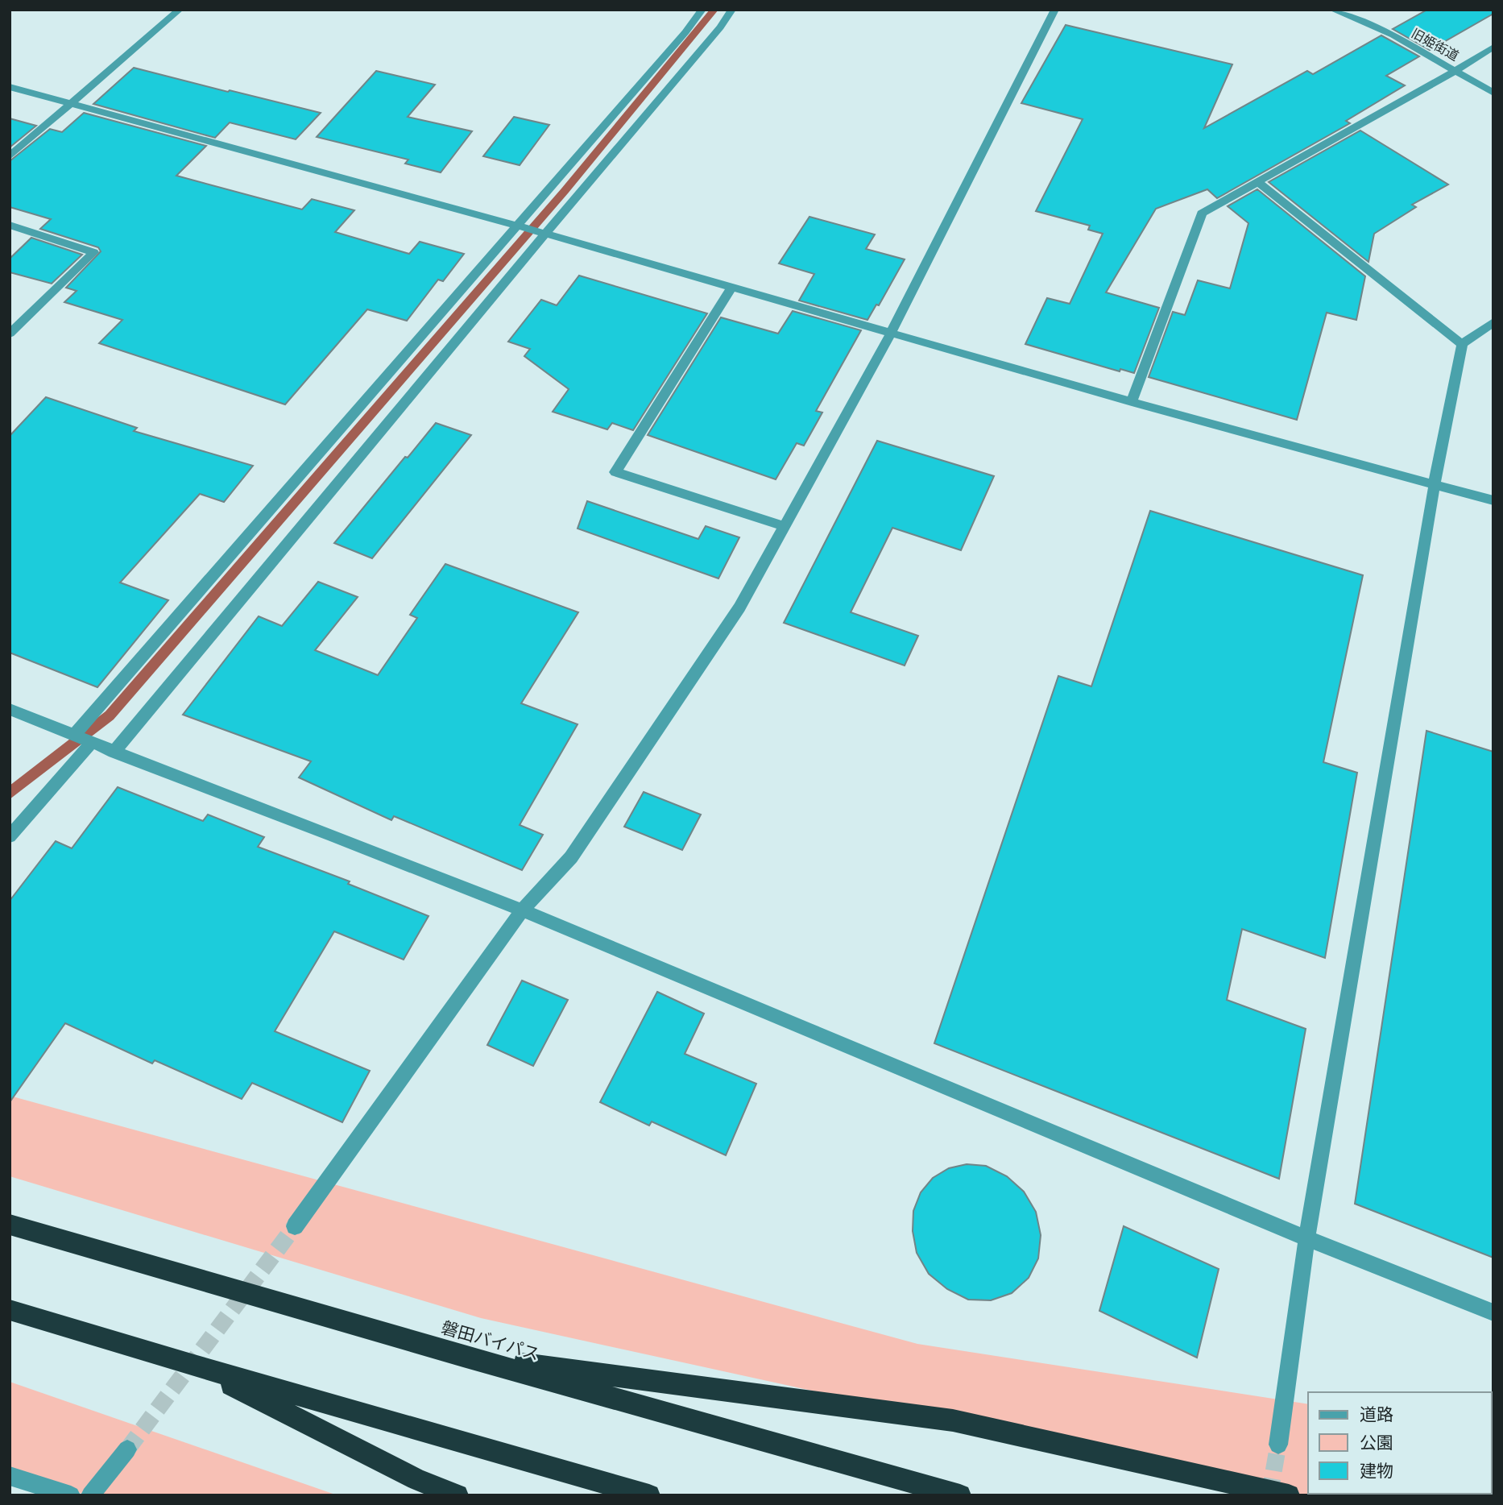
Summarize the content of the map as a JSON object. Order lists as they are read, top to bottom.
{
  "streets": {
    "highway": ["磐田バイパス"],
    "street": ["旧姫街道"]
  },
  "legend": ["道路", "公園", "建物"]
}
